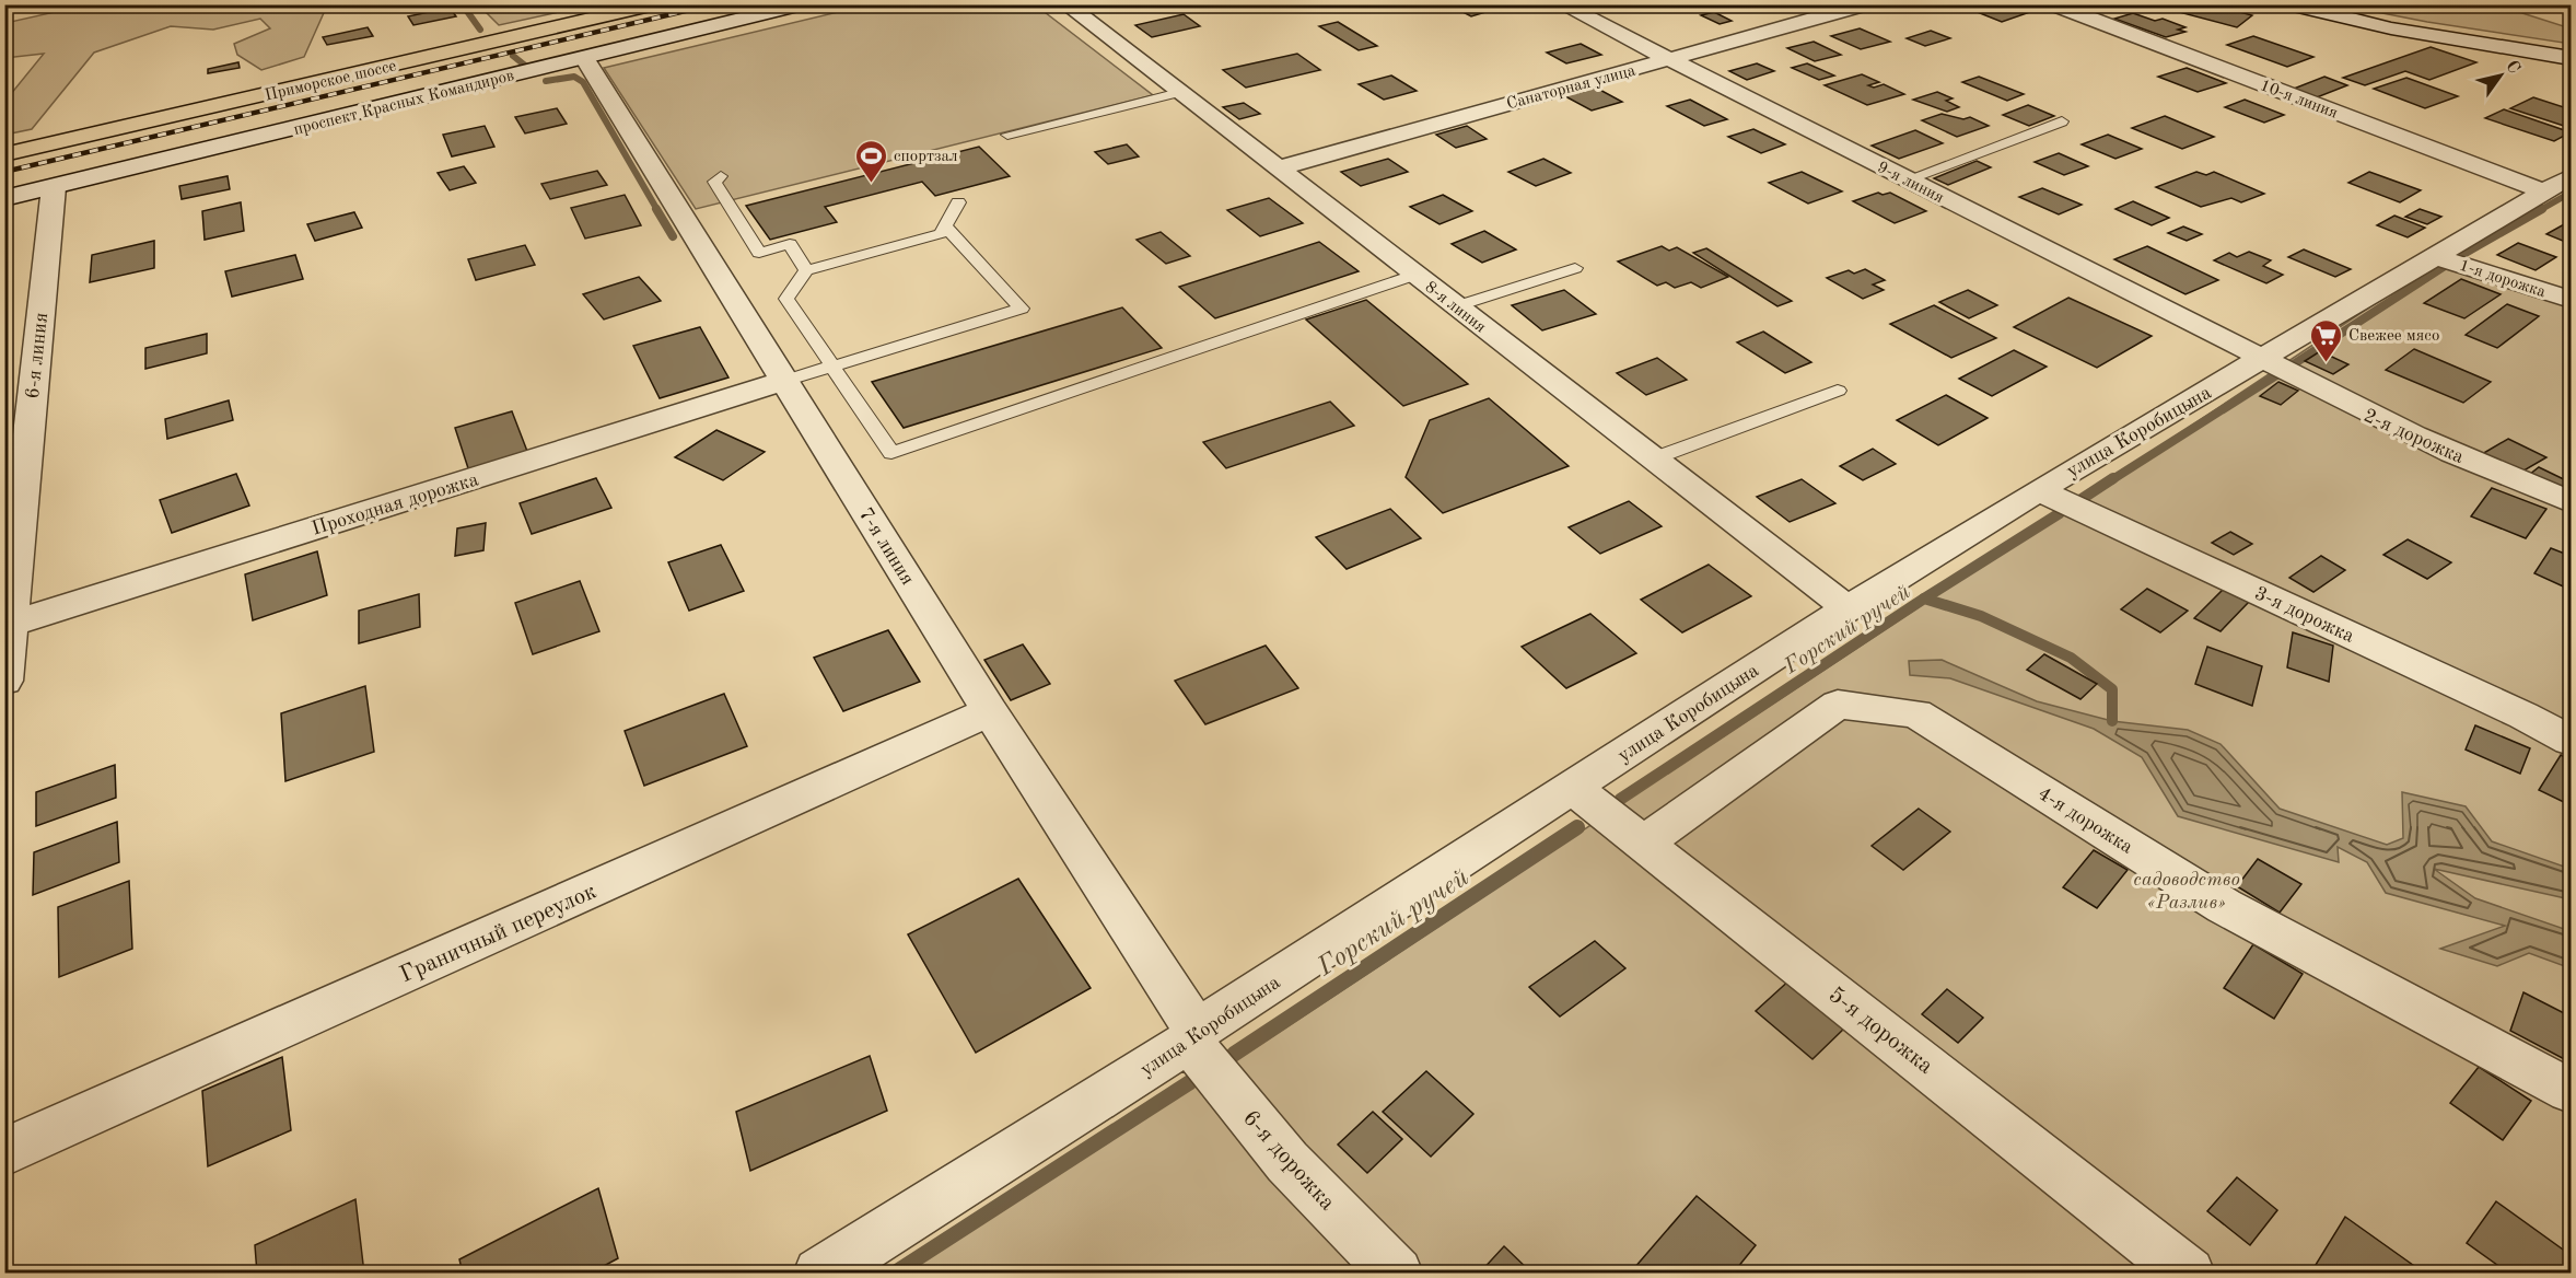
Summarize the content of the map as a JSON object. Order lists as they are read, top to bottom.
{
  "streets": {
    "highway": ["Приморское шоссе"],
    "street": [
      "Санаторная улица",
      "10-я линия",
      "проспект Красных Командиров",
      "9-я линия",
      "1-я дорожка",
      "8-я линия",
      "6-я линия",
      "улица Коробицына",
      "2-я дорожка",
      "Проходная дорожка",
      "7-я линия",
      "3-я дорожка",
      "4-я дорожка",
      "Граничный переулок",
      "5-я дорожка",
      "6-я дорожка"
    ]
  },
  "crossings": [
    ["Санаторная улица", "9-я линия"],
    ["Санаторная улица", "8-я линия"],
    ["10-я линия", "улица Коробицына"],
    ["проспект Красных Командиров", "6-я линия"],
    ["проспект Красных Командиров", "7-я линия"],
    ["9-я линия", "улица Коробицына"],
    ["9-я линия", "2-я дорожка"],
    ["1-я дорожка", "улица Коробицына"],
    ["8-я линия", "улица Коробицына"],
    ["6-я линия", "Проходная дорожка"],
    ["улица Коробицына", "2-я дорожка"],
    ["улица Коробицына", "7-я линия"],
    ["улица Коробицына", "3-я дорожка"],
    ["улица Коробицына", "5-я дорожка"],
    ["улица Коробицына", "6-я дорожка"],
    ["Проходная дорожка", "7-я линия"],
    ["7-я линия", "Граничный переулок"],
    ["7-я линия", "6-я дорожка"],
    ["4-я дорожка", "5-я дорожка"]
  ],
  "water": ["Горский ручей"],
  "parks": ["садоводство «Разлив»"],
  "places": {
    "sports": ["спортзал"],
    "supermarket": ["Свежее мясо"]
  },
  "north": "top right"
}
